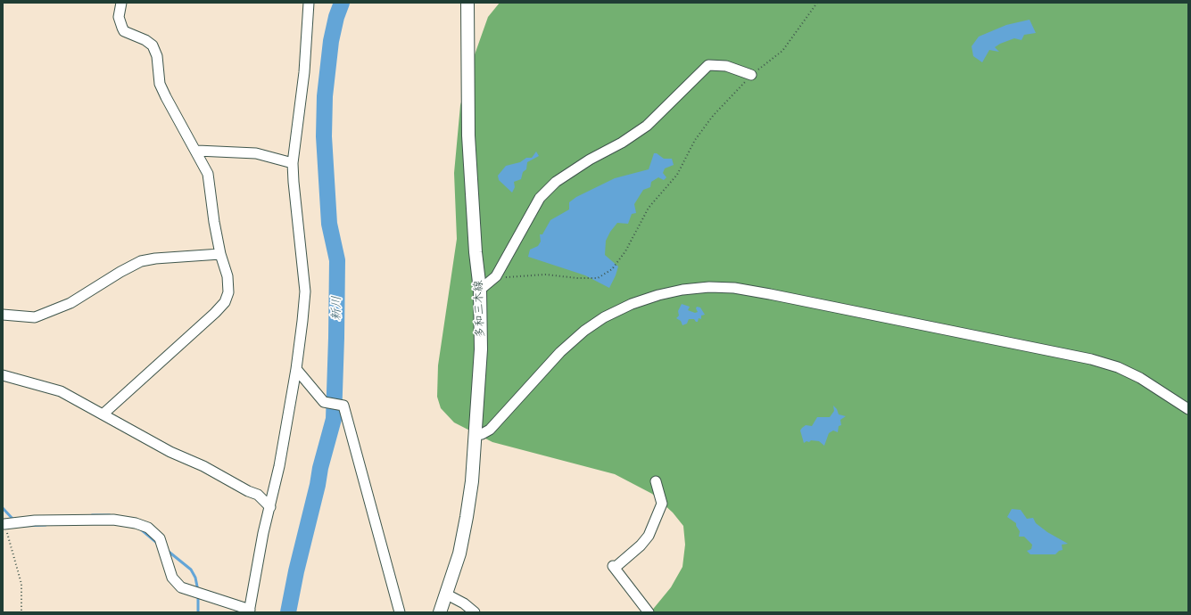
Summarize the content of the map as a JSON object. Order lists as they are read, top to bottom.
{
  "streets": {
    "main road": ["多和三木線"]
  },
  "water": ["新川"]
}
